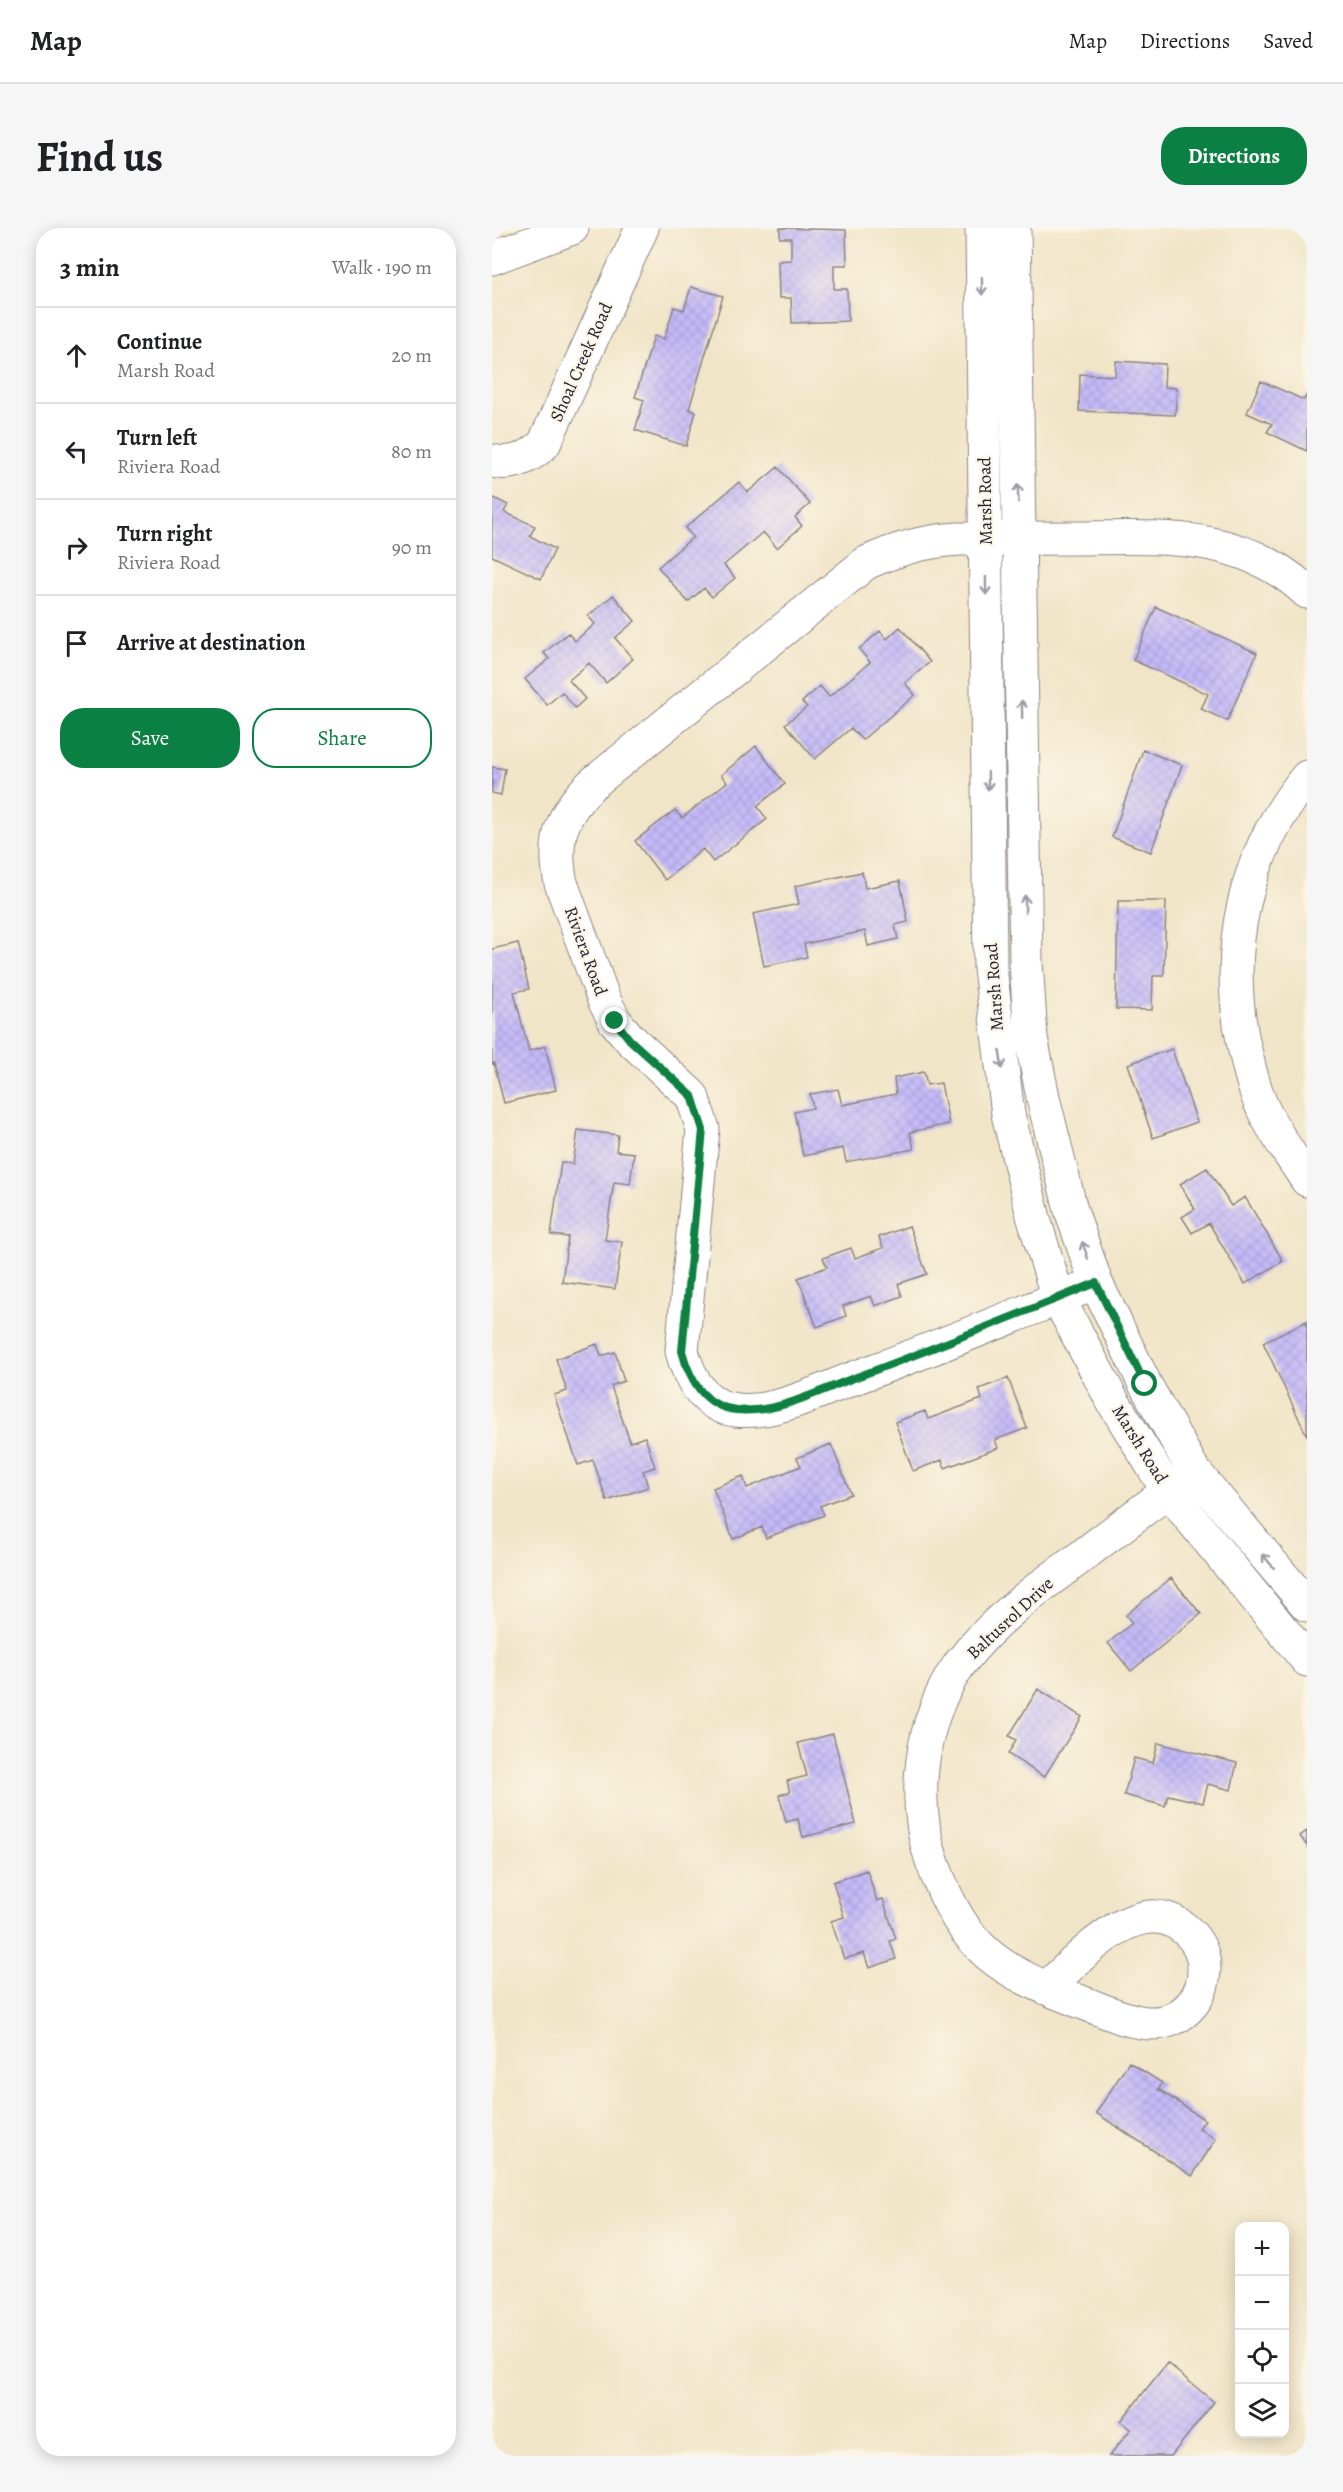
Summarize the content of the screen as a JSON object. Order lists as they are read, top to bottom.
{
  "streets": {
    "street": [
      "Shoal Creek Road",
      "Marsh Road",
      "Riviera Road",
      "Baltusrol Drive"
    ]
  },
  "crossings": [
    ["Marsh Road", "Riviera Road"],
    ["Marsh Road", "Baltusrol Drive"]
  ],
  "page": {
    "header": "Map",
    "nav": ["Map", "Directions", "Saved"],
    "buttons": [
      "Directions",
      ["Save", "Share"]
    ],
    "title": "Find us",
    "heading": ["3 min", "Walk · 190 m"],
    "list": [
      ["Continue", "Marsh Road", "20 m"],
      ["Turn left", "Riviera Road", "80 m"],
      ["Turn right", "Riviera Road", "90 m"],
      "Arrive at destination"
    ],
    "map_buttons": ["+", "−"]
  }
}
